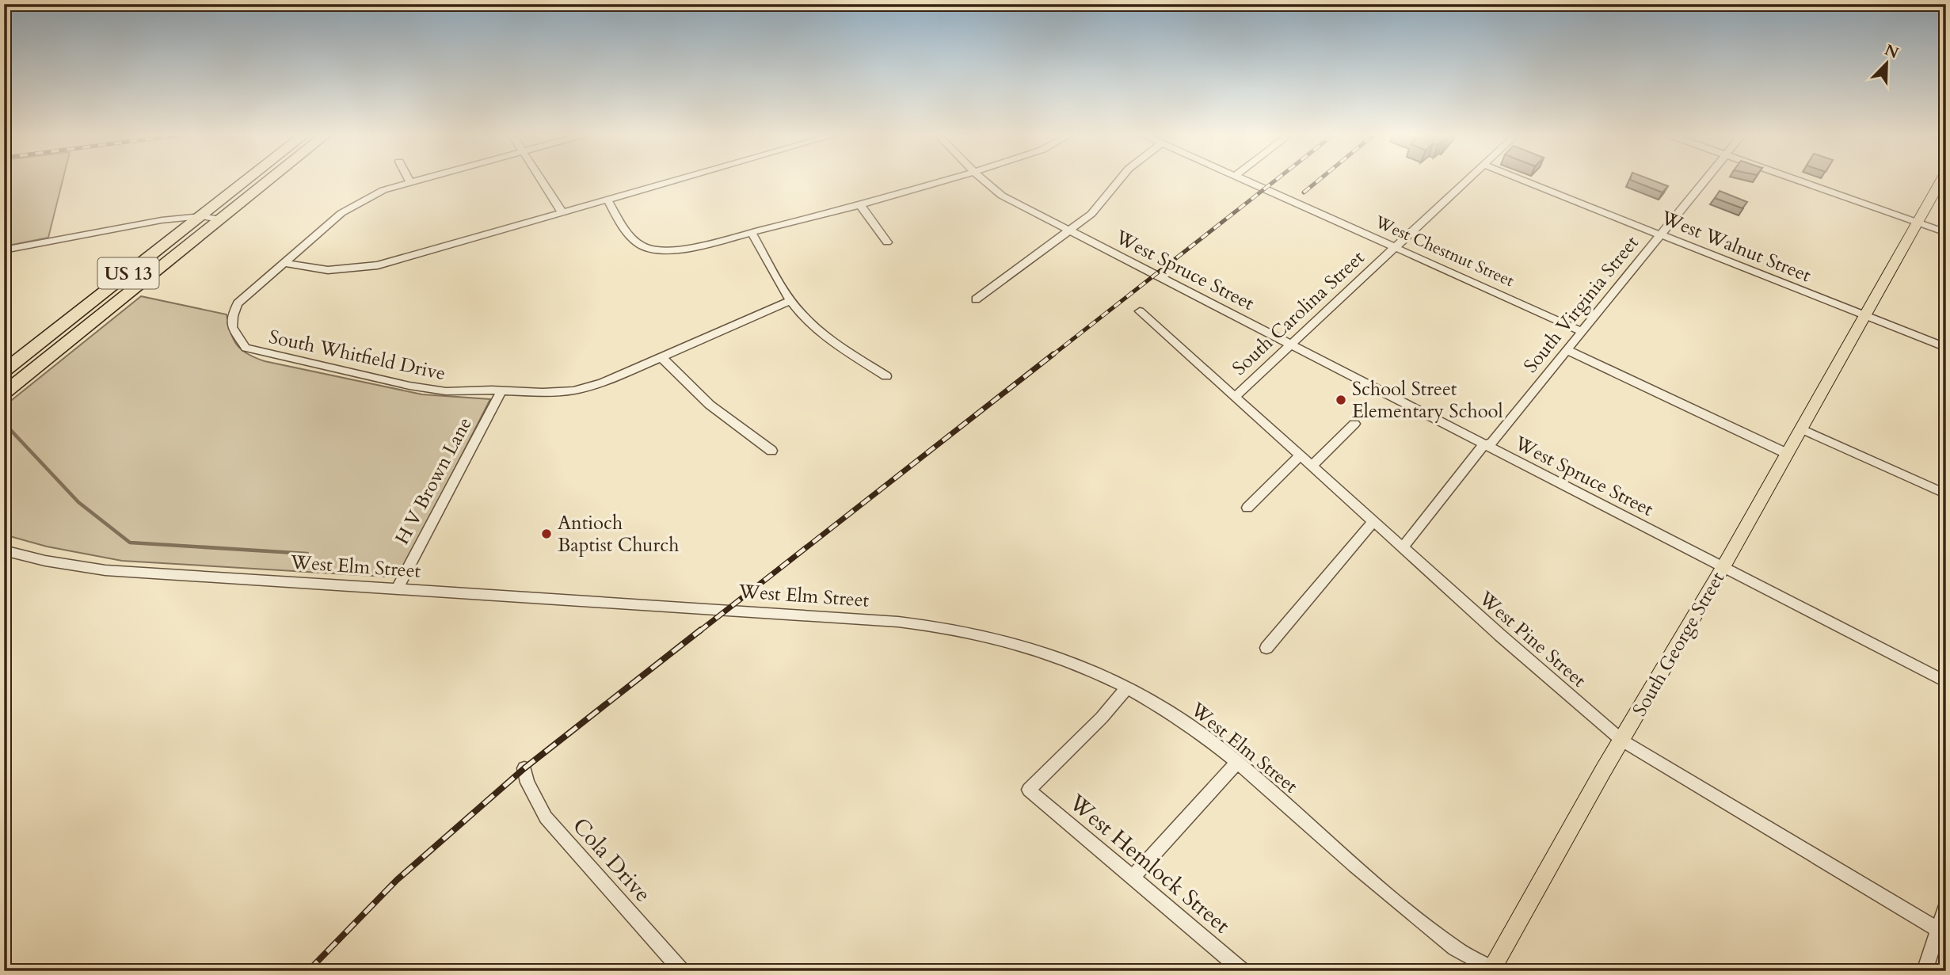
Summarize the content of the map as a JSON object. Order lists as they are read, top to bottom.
{
  "streets": {
    "highway": ["US 13"],
    "main road": ["South George Street"],
    "street": [
      "West Walnut Street",
      "West Chestnut Street",
      "West Spruce Street",
      "South Virginia Street",
      "South Carolina Street",
      "South Whitfield Drive",
      "H V Brown Lane",
      "West Elm Street",
      "West Pine Street",
      "Cola Drive",
      "West Hemlock Street"
    ]
  },
  "crossings": [
    ["West Walnut Street", "South Virginia Street"],
    ["West Walnut Street", "South George Street"],
    ["West Chestnut Street", "South Virginia Street"],
    ["West Chestnut Street", "South Carolina Street"],
    ["West Spruce Street", "South Virginia Street"],
    ["West Spruce Street", "South Carolina Street"],
    ["West Spruce Street", "South George Street"],
    ["South Virginia Street", "West Pine Street"],
    ["South Carolina Street", "West Pine Street"],
    ["South Whitfield Drive", "H V Brown Lane"],
    ["H V Brown Lane", "West Elm Street"],
    ["West Elm Street", "South George Street"],
    ["West Elm Street", "West Hemlock Street"],
    ["West Pine Street", "South George Street"]
  ],
  "places": ["School Street Elementary School", "Antioch Baptist Church"],
  "north": "top right"
}
